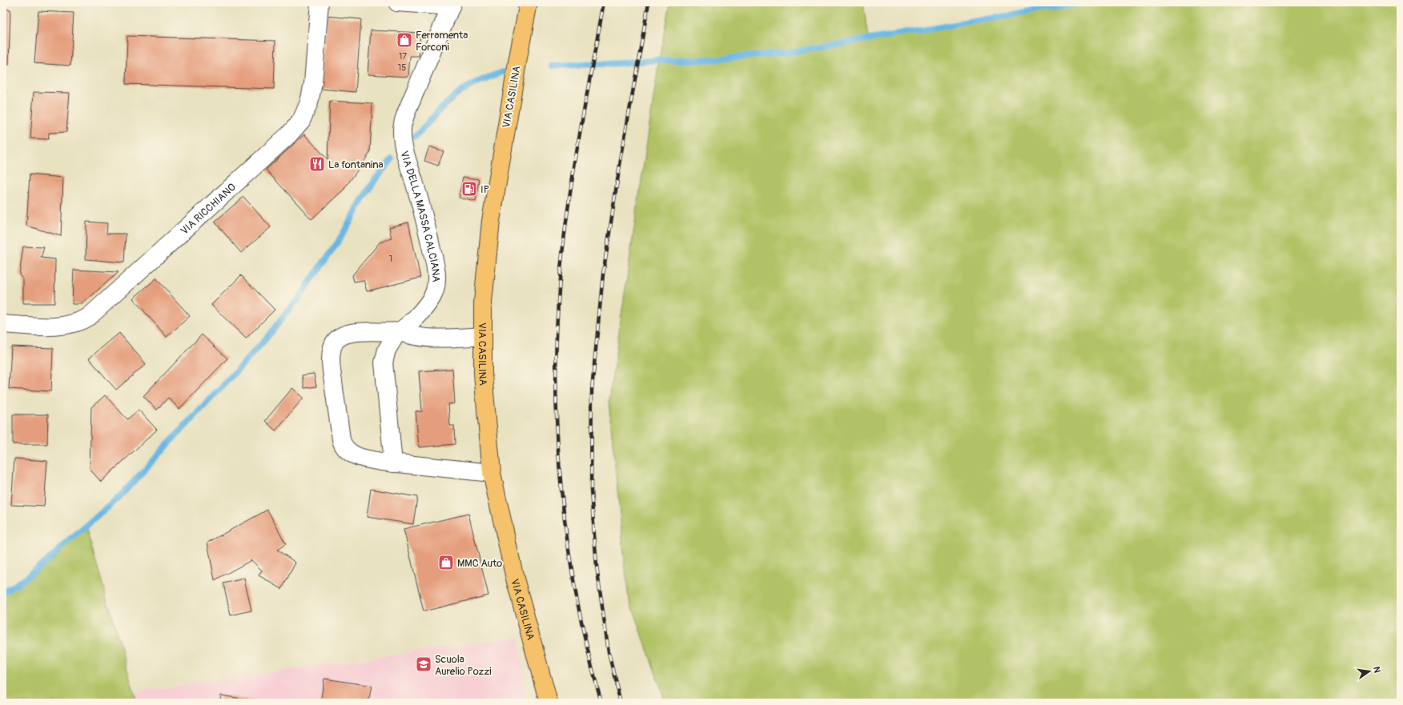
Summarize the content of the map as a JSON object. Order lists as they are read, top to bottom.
{
  "streets": {
    "main road": ["VIA CASILINA"],
    "street": ["VIA RICCHIANO", "VIA DELLA MASSA CALCIANA"]
  },
  "places": {
    "shop": ["Ferramenta Forconi", "MMC Auto"],
    "restaurant": ["La fontanina"],
    "fuel station": ["IP"],
    "school or university": ["Scuola Aurelio Pozzi"]
  },
  "house_numbers": ["17", "15", "1"],
  "north": "right"
}
